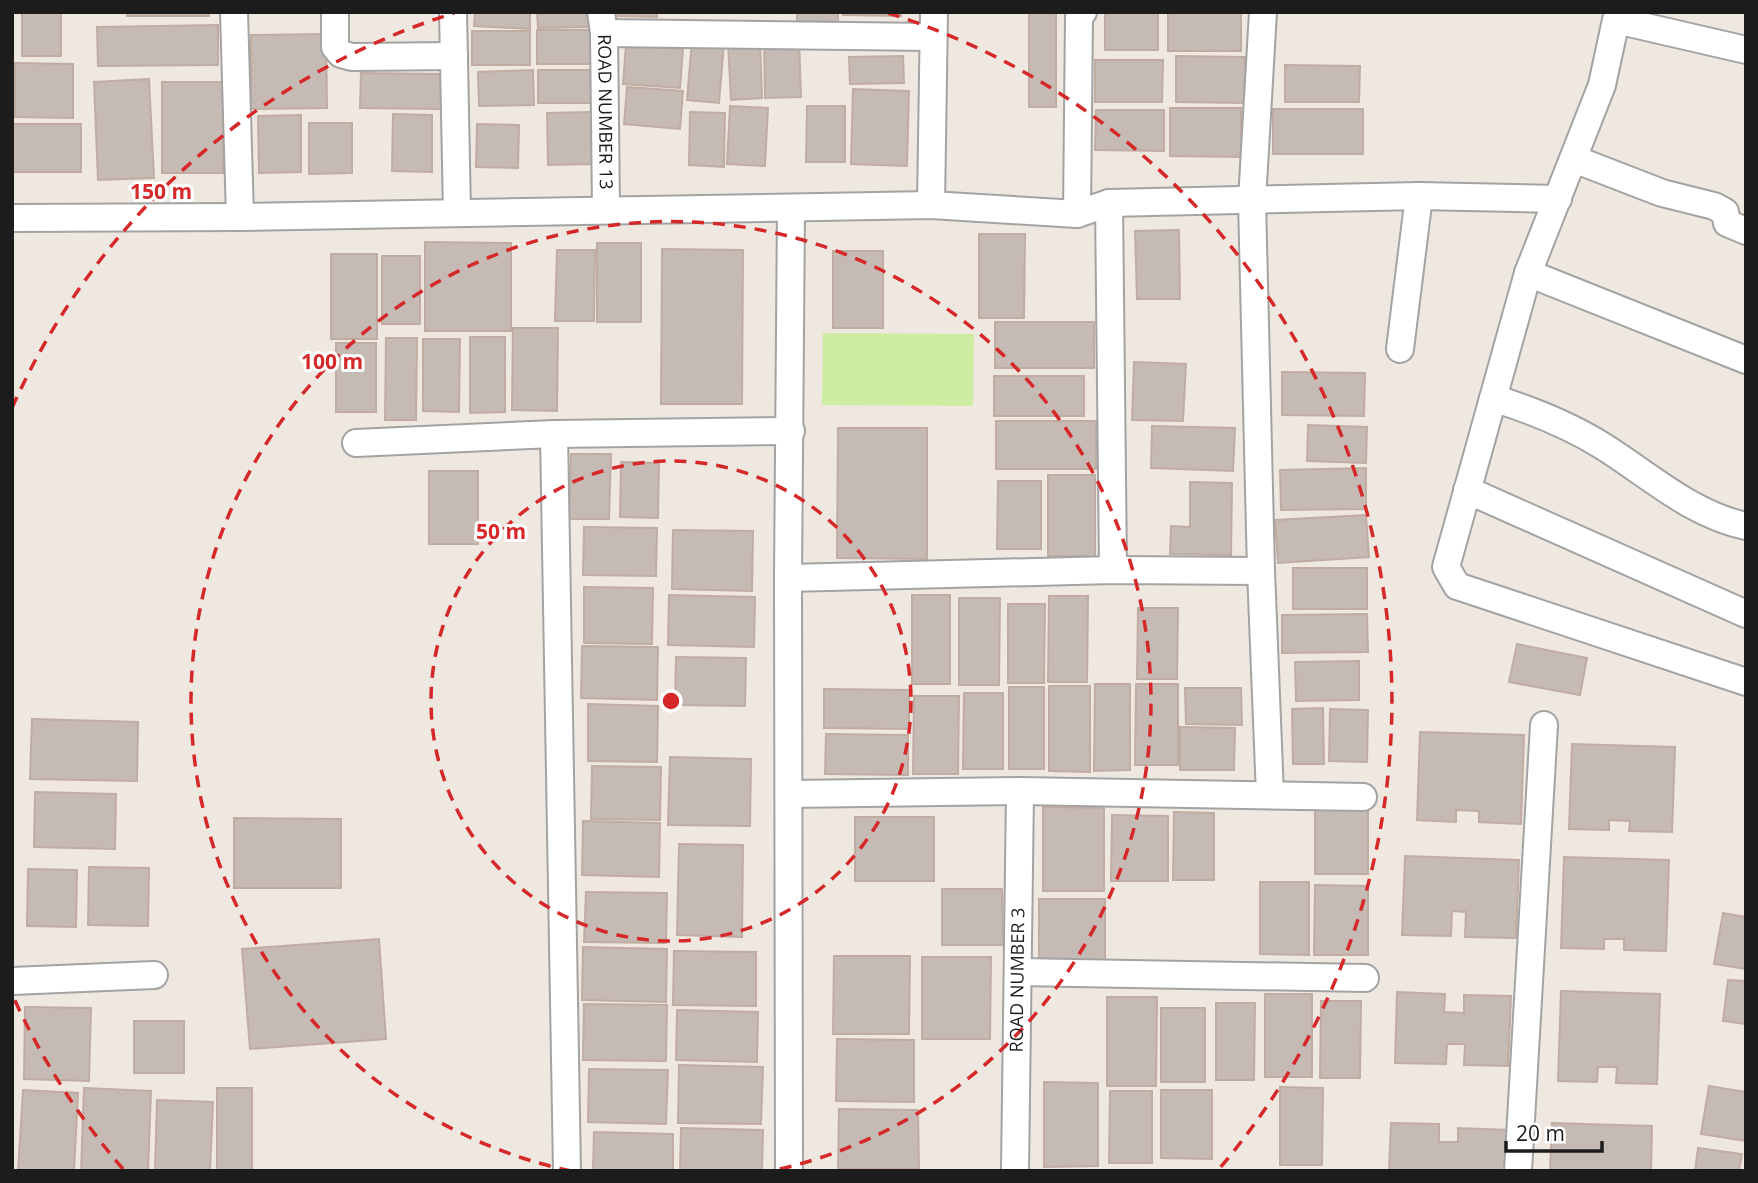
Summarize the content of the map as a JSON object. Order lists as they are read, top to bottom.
{
  "streets": {
    "street": ["ROAD NUMBER 13", "ROAD NUMBER 3"]
  },
  "scale_bar": "20 m",
  "rings": ["150 m", "100 m", "50 m"]
}
